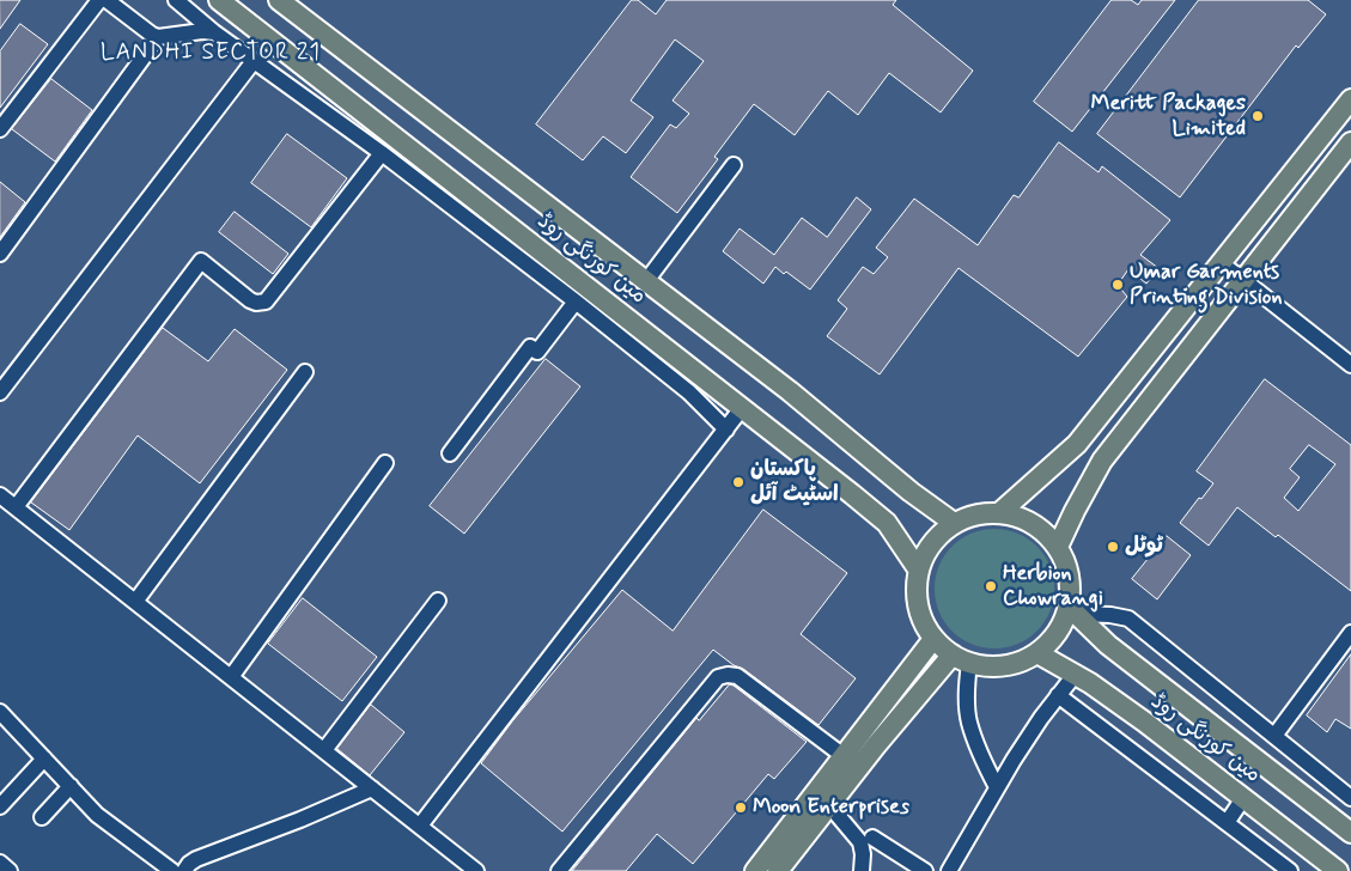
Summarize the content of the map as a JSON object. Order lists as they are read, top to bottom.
{
  "streets": {
    "main road": ["مین کورنگی روڈ"]
  },
  "districts": ["LANDHI SECTOR 21"],
  "places": [
    "Meritt Packages Limited",
    "Umar Garments Printing Division",
    "پاکستان اسٹیٹ آئل",
    "ٹوٹل",
    "Herbion Chowrangi",
    "Moon Enterprises"
  ]
}
